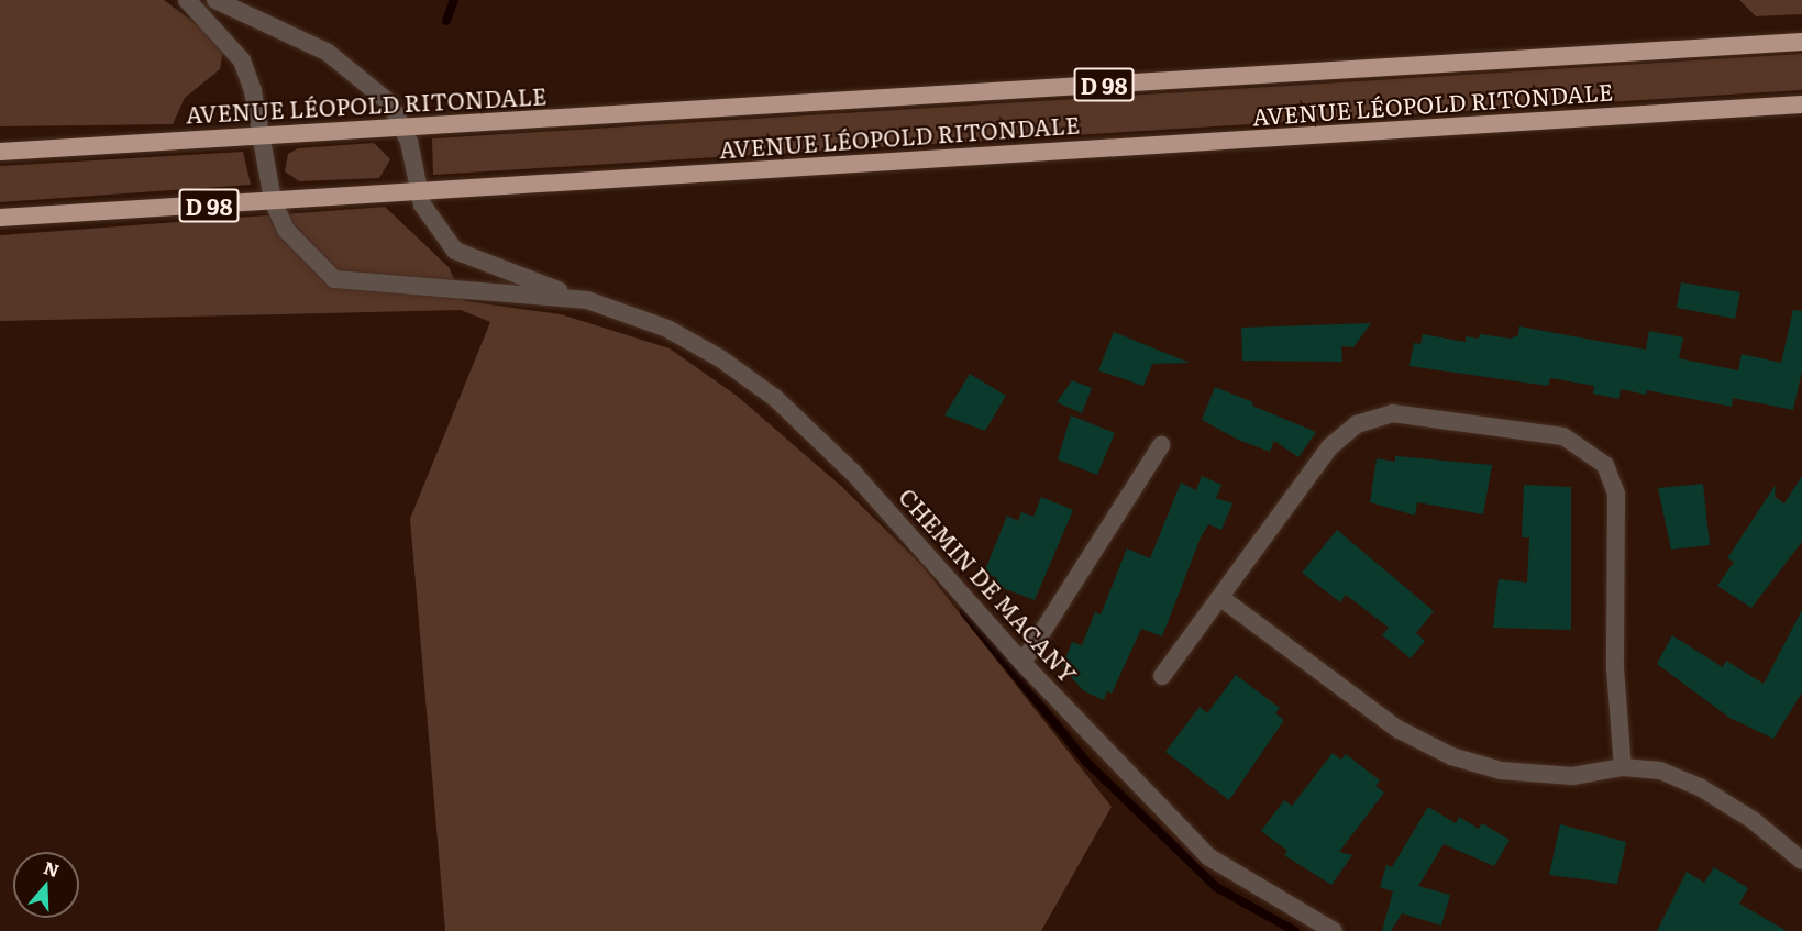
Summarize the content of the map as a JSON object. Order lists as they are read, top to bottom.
{
  "streets": {
    "highway": ["D 98", "AVENUE LÉOPOLD RITONDALE"],
    "street": ["CHEMIN DE MACANY"]
  },
  "crossings": [
    ["AVENUE LÉOPOLD RITONDALE", "CHEMIN DE MACANY"]
  ],
  "north": "top"
}
